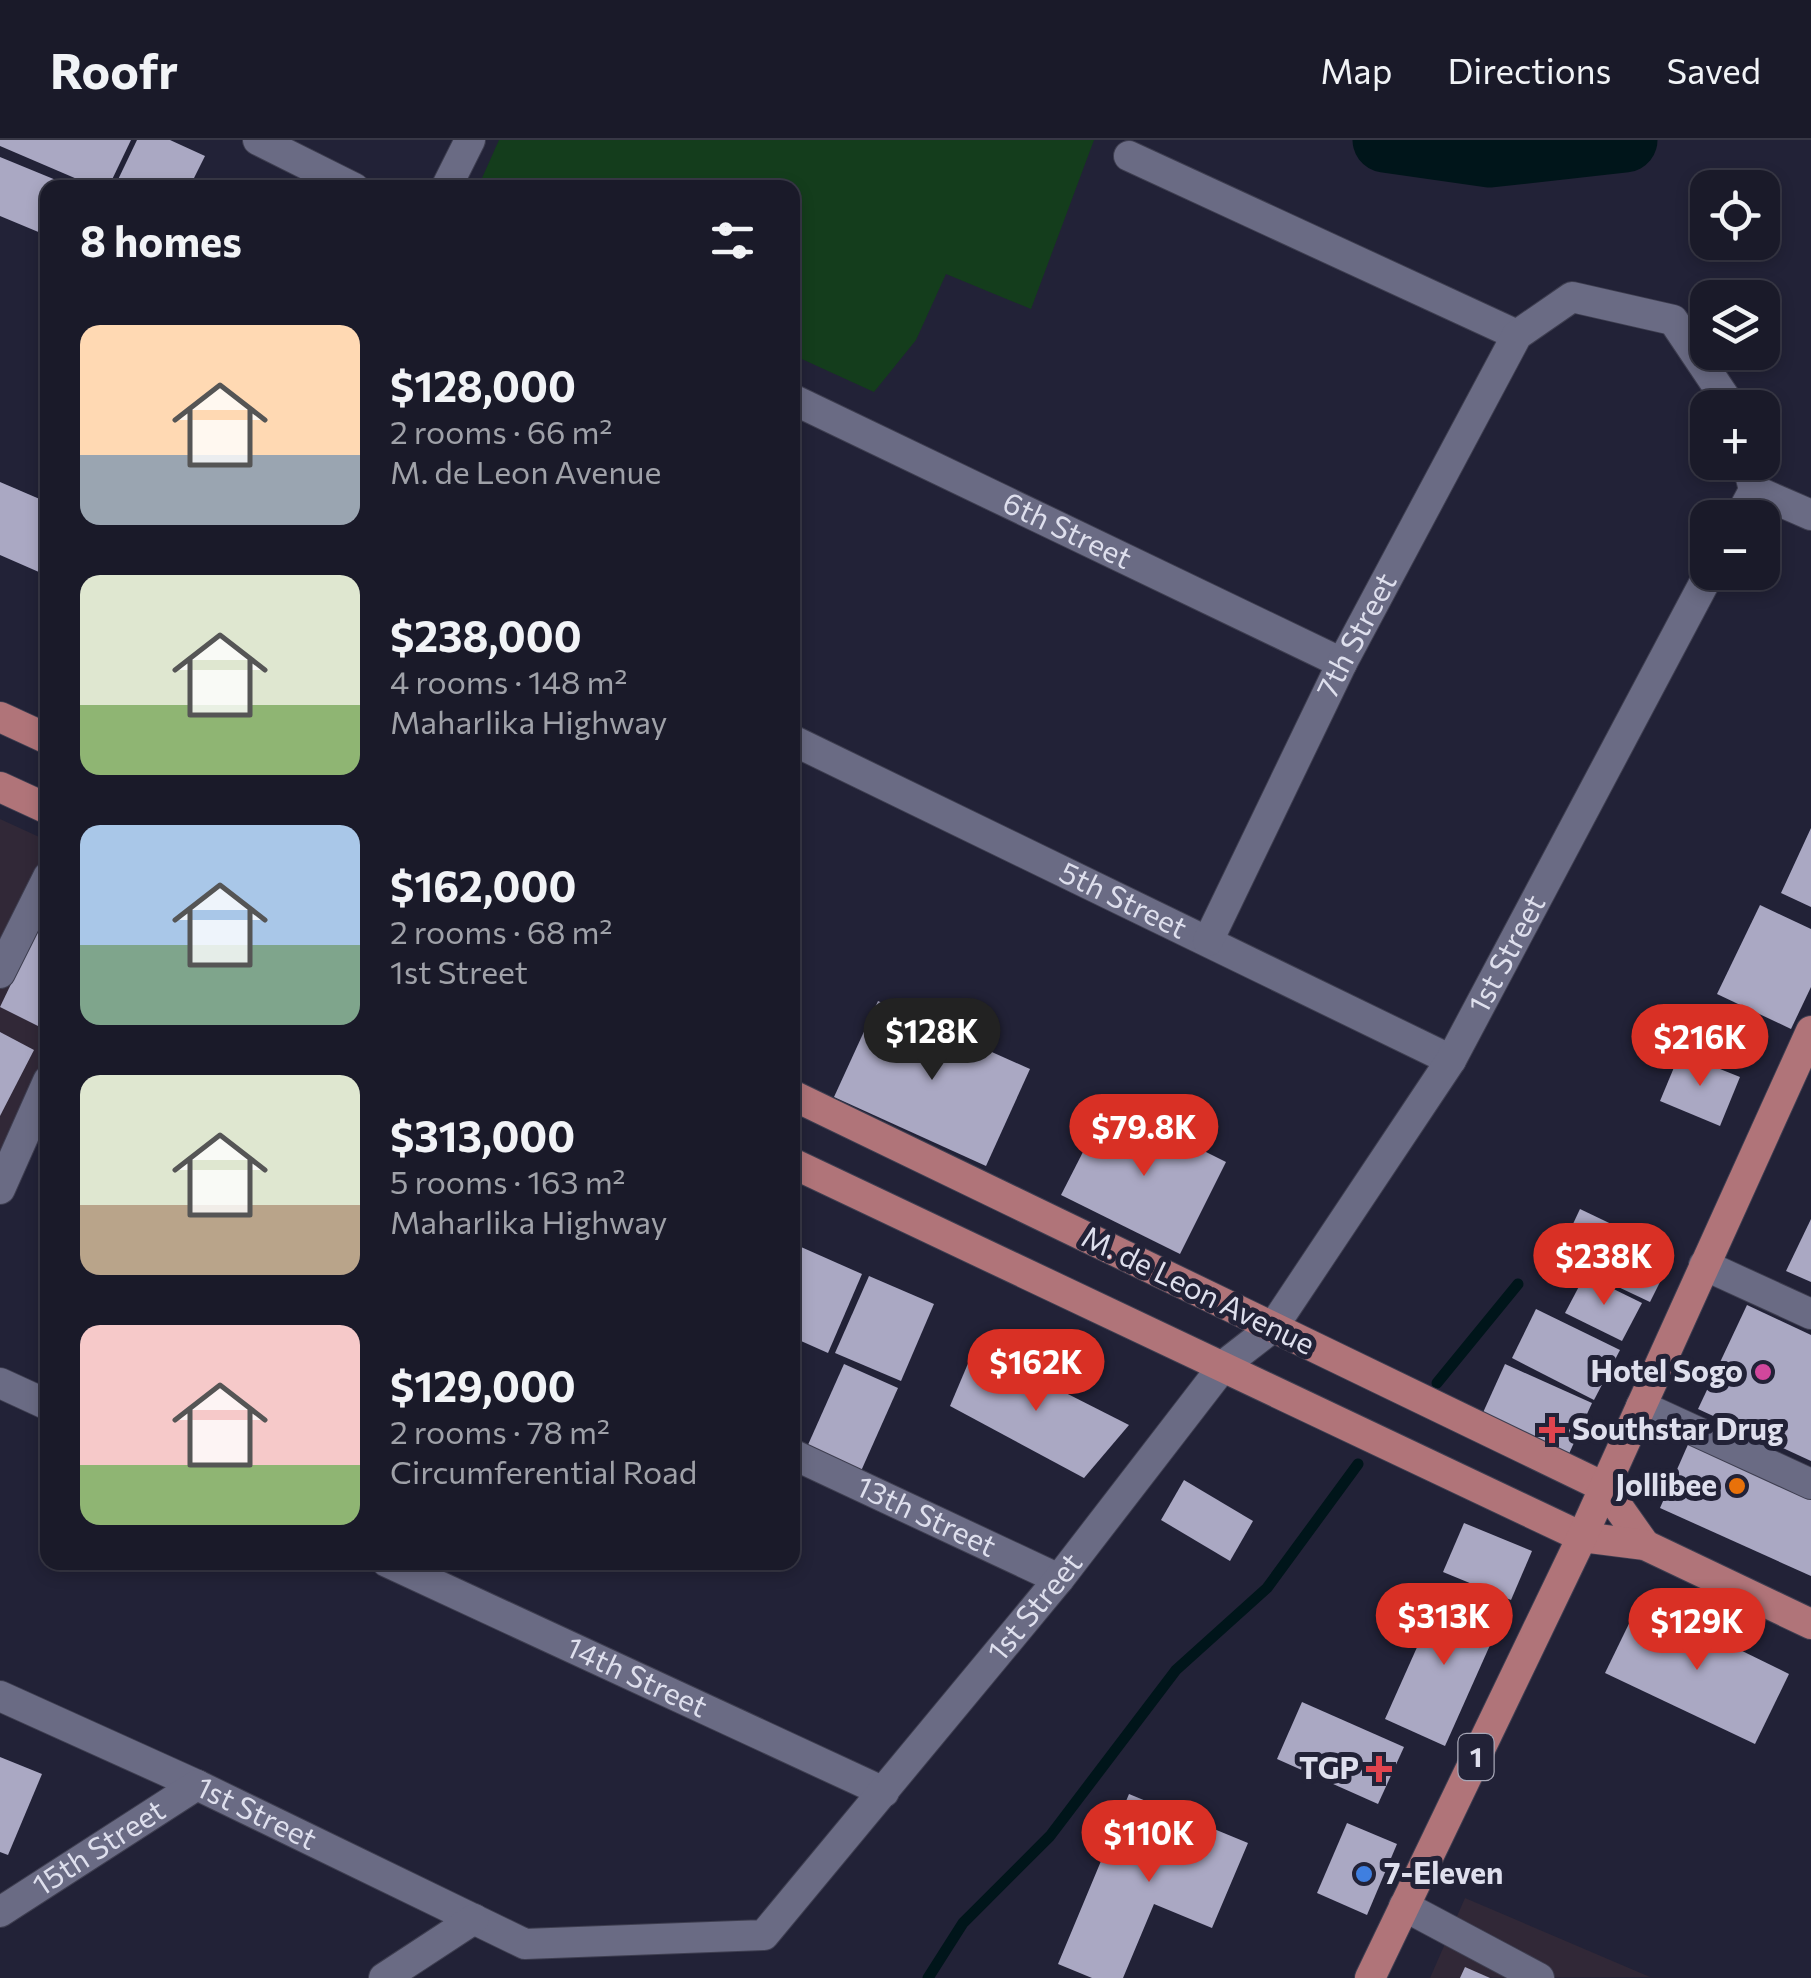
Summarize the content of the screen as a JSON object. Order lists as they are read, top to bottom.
{
  "streets": {
    "main road": ["M. de Leon Avenue", "1"],
    "street": [
      "6th Street",
      "7th Street",
      "5th Street",
      "1st Street",
      "13th Street",
      "14th Street",
      "15th Street"
    ]
  },
  "crossings": [
    ["6th Street", "7th Street"],
    ["7th Street", "5th Street"],
    ["5th Street", "1st Street"],
    ["1st Street", "M. de Leon Avenue"],
    ["1st Street", "13th Street"],
    ["1st Street", "14th Street"],
    ["1st Street", "15th Street"],
    ["M. de Leon Avenue", "1"]
  ],
  "places": {
    "other": ["Hotel Sogo", "Jollibee", "7-Eleven"],
    "health": ["Southstar Drug", "TGP"]
  },
  "page": {
    "header": "Roofr",
    "nav": ["Map", "Directions", "Saved"],
    "map_buttons": ["+", "−"],
    "heading": "8 homes",
    "list": [
      {
        "name": "$128,000",
        "note": "2 rooms · 66 m² · M. de Leon Avenue"
      },
      {
        "name": "$238,000",
        "note": "4 rooms · 148 m² · Maharlika Highway"
      },
      {
        "name": "$162,000",
        "note": "2 rooms · 68 m² · 1st Street"
      },
      {
        "name": "$313,000",
        "note": "5 rooms · 163 m² · Maharlika Highway"
      },
      {
        "name": "$129,000",
        "note": "2 rooms · 78 m² · Circumferential Road"
      }
    ],
    "price": [
      "$128K",
      "$216K",
      "$79.8K",
      "$238K",
      "$162K",
      "$313K",
      "$129K",
      "$110K"
    ]
  }
}
